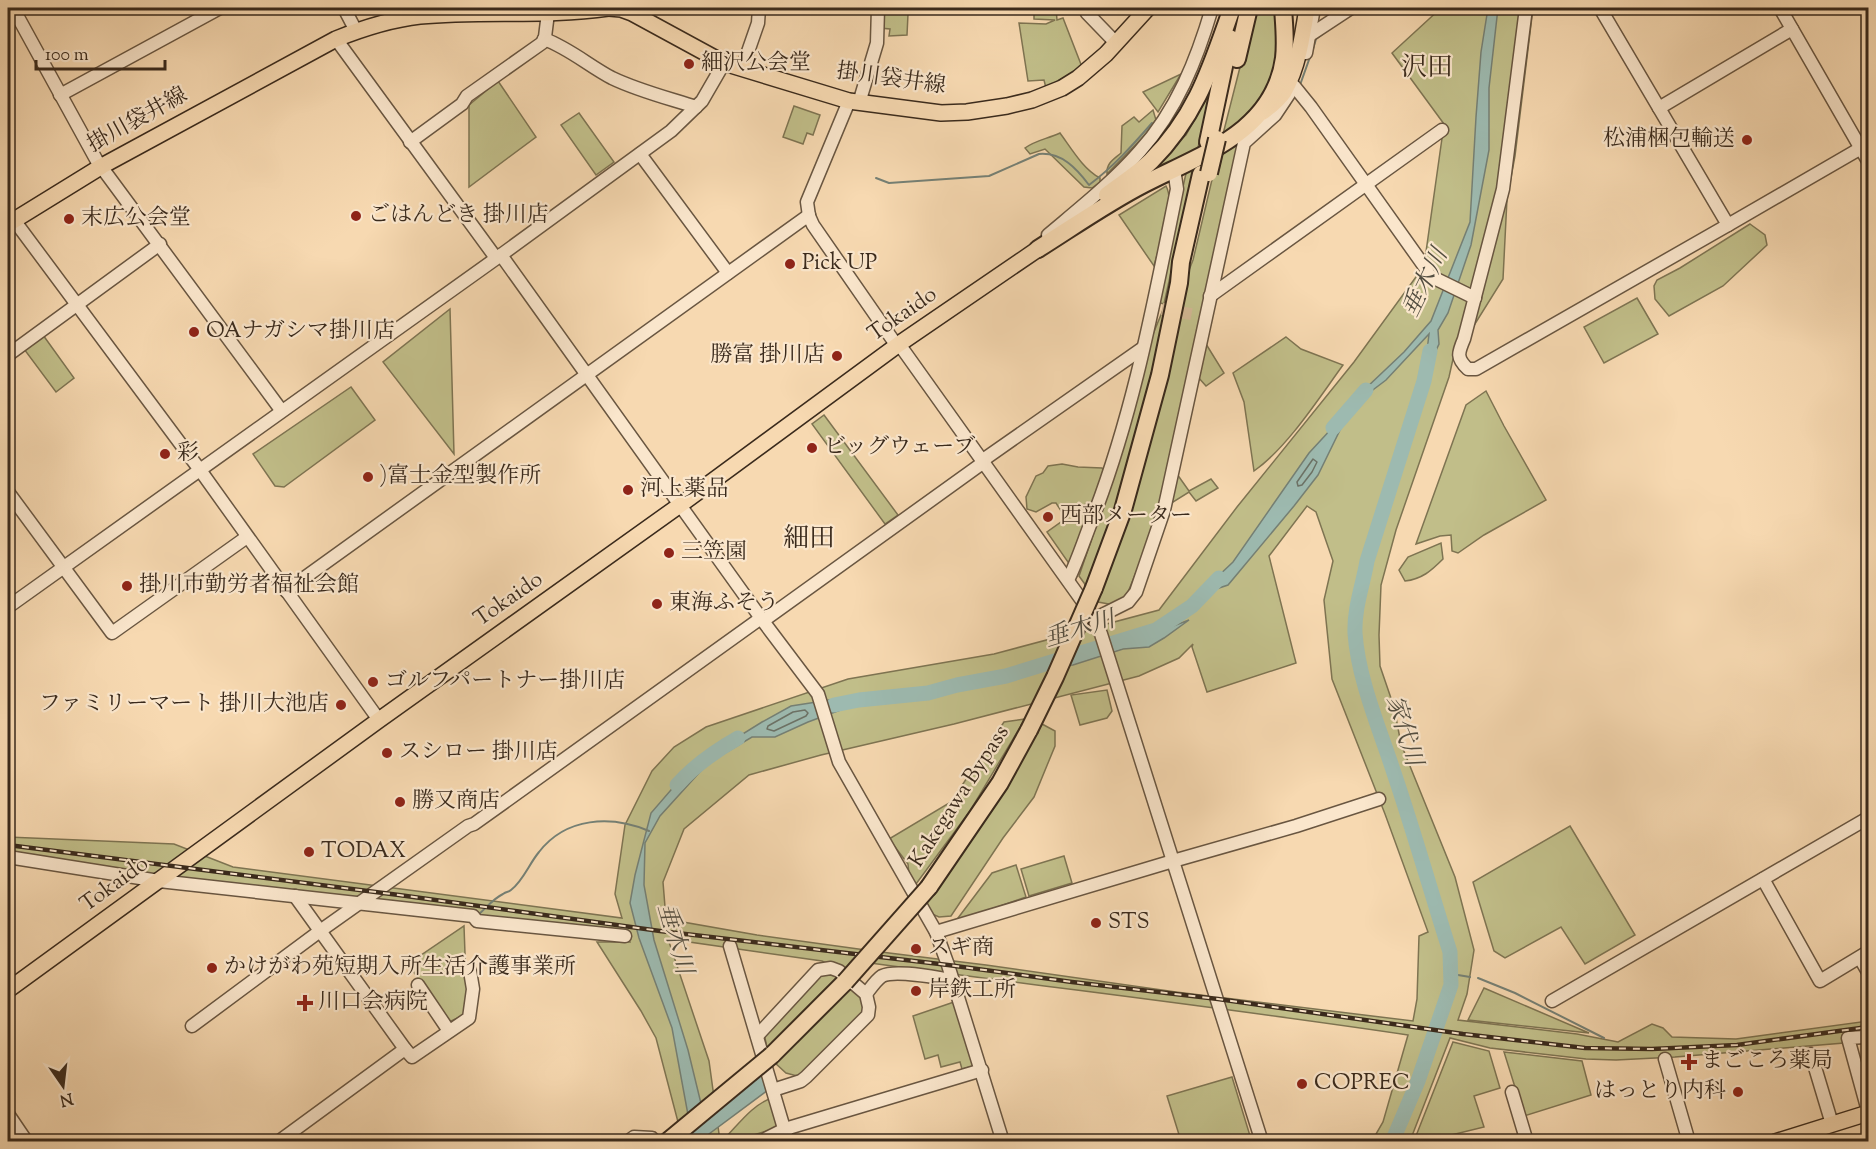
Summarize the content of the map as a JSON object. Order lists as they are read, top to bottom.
{
  "streets": {
    "highway": ["Kakegawa Bypass"],
    "main road": ["掛川袋井線", "Tokaido"]
  },
  "districts": ["沢田", "細田"],
  "water": ["垂木川", "家代川"],
  "places": {
    "other": [
      "細沢公会堂",
      "松浦梱包輸送",
      "ごはんどき 掛川店",
      "末広公会堂",
      "Pick UP",
      "OAナガシマ掛川店",
      "勝富 掛川店",
      "ビッグウェーブ",
      "彩",
      ")富士金型製作所",
      "河上薬品",
      "西部メーター",
      "三笠園",
      "掛川市勤労者福祉会館",
      "東海ふそう",
      "ゴルフパートナー掛川店",
      "ファミリーマート 掛川大池店",
      "スシロー 掛川店",
      "勝又商店",
      "TODAX",
      "STS",
      "スギ商",
      "かけがわ苑短期入所生活介護事業所",
      "岸鉄工所",
      "COPREC",
      "はっとり内科"
    ],
    "health": ["川口会病院", "まごころ薬局"]
  },
  "scale_bar": "100 m",
  "north": "bottom"
}
